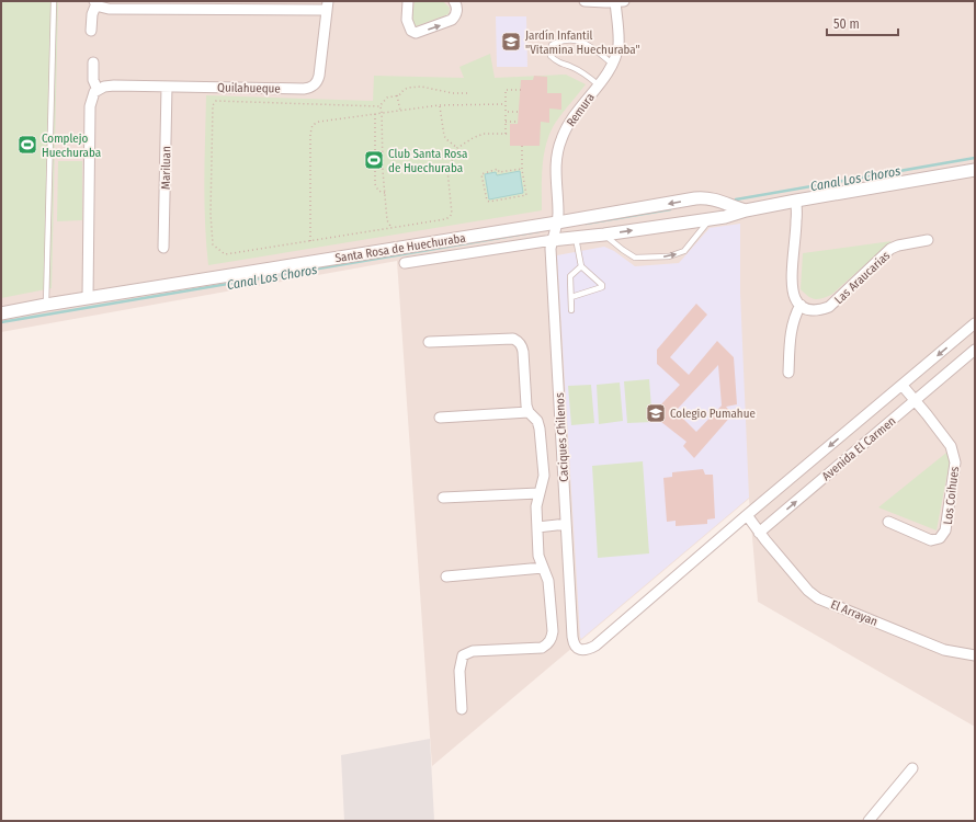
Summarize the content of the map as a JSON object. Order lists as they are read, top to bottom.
{
  "streets": {
    "street": [
      "Quilahueque",
      "Remura",
      "Mariluan",
      "Santa Rosa de Huechuraba",
      "Las Araucarias",
      "Caciques Chilenos",
      "Avenida El Carmen",
      "Los Coihues",
      "El Arrayan"
    ]
  },
  "crossings": [
    ["Quilahueque", "Mariluan"],
    ["Remura", "Santa Rosa de Huechuraba"],
    ["Remura", "Caciques Chilenos"],
    ["Santa Rosa de Huechuraba", "Caciques Chilenos"],
    ["Caciques Chilenos", "Avenida El Carmen"],
    ["Avenida El Carmen", "Los Coihues"],
    ["Avenida El Carmen", "El Arrayan"]
  ],
  "water": ["Canal Los Choros"],
  "places": {
    "school or university": ["Jardín Infantil \"Vitamina Huechuraba\"", "Colegio Pumahue"],
    "sports": ["Complejo Huechuraba", "Club Santa Rosa de Huechuraba"]
  },
  "scale_bar": "50 m"
}
